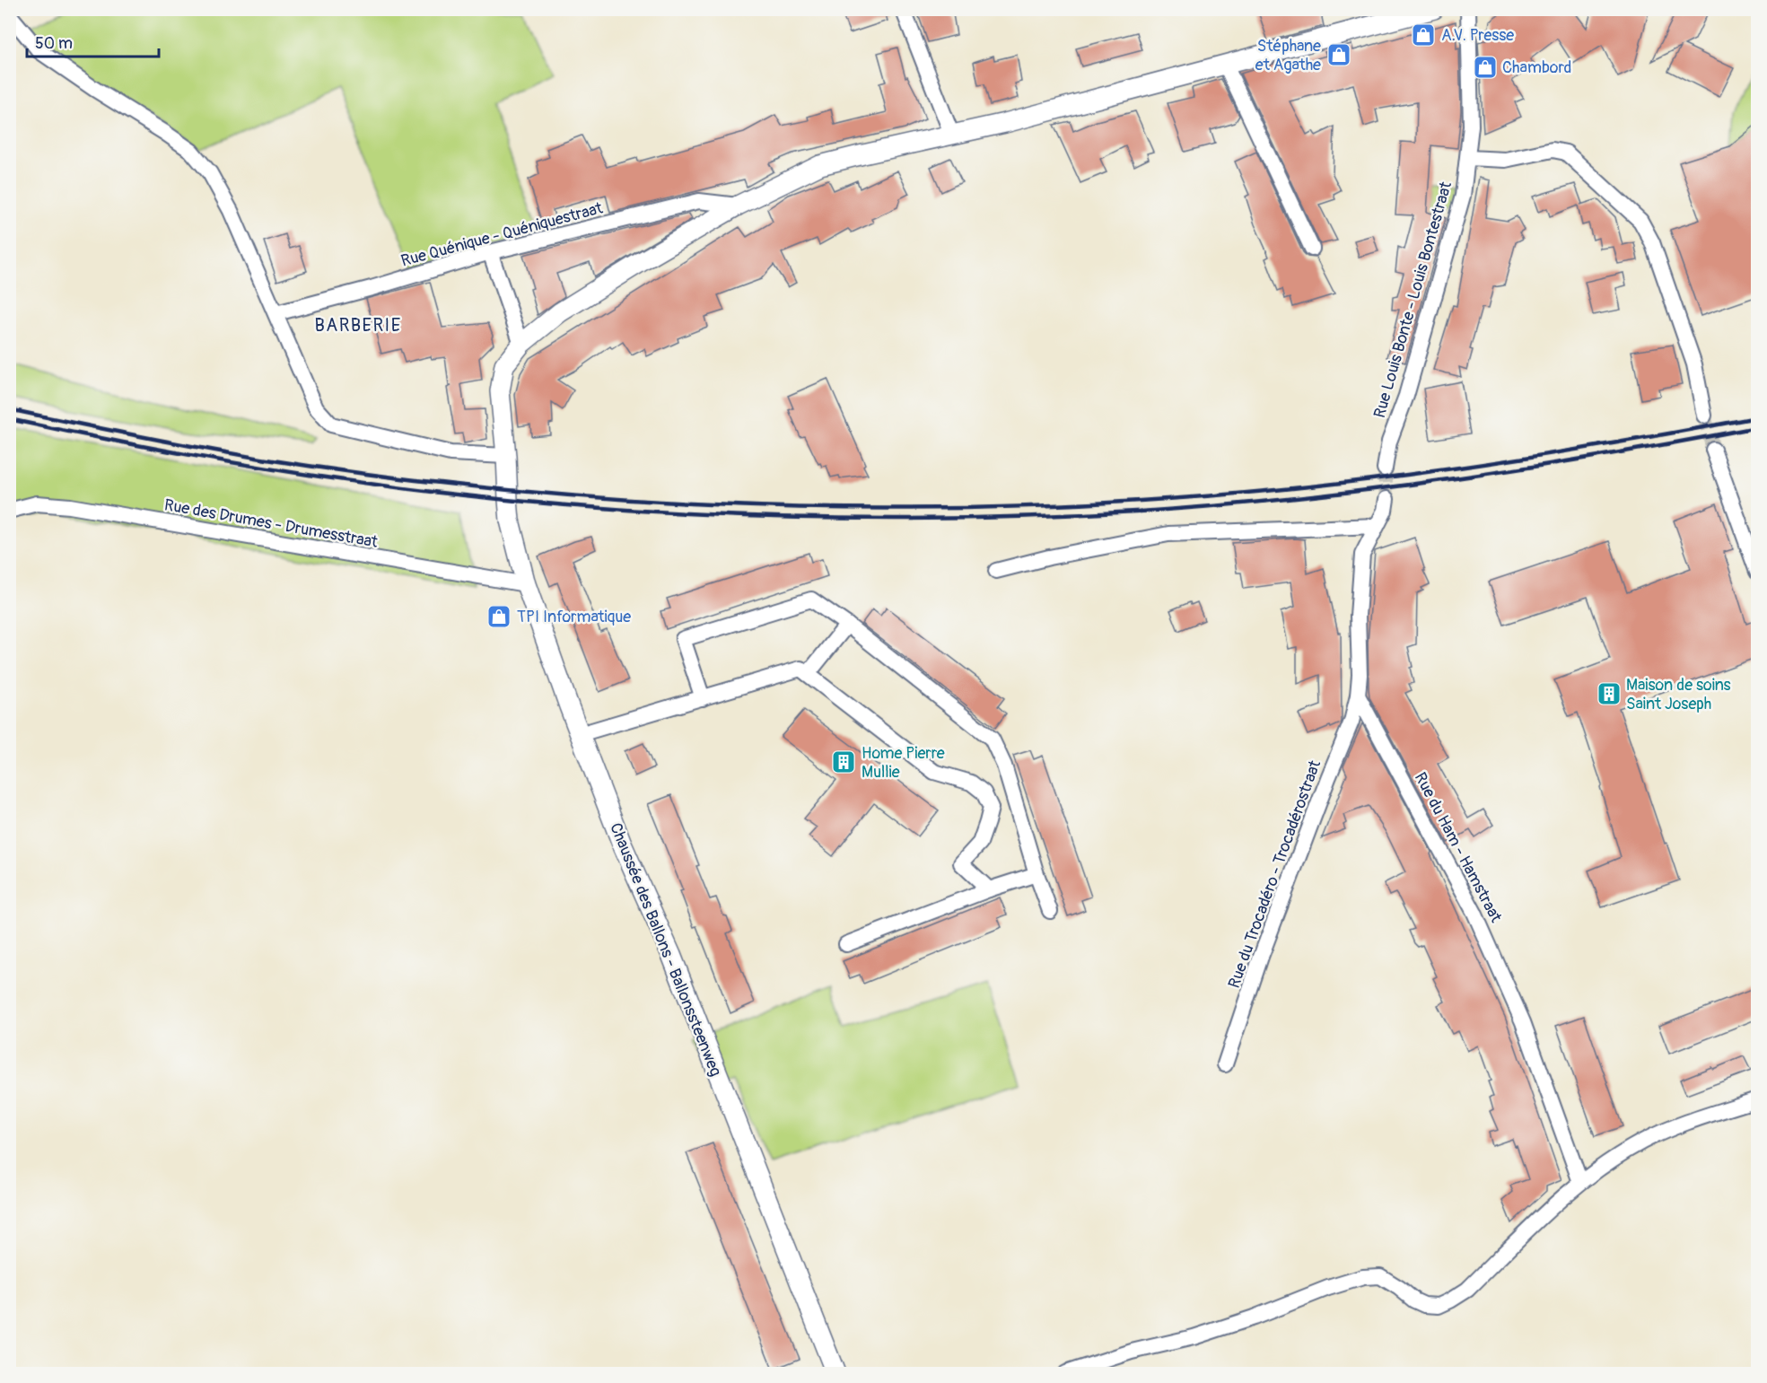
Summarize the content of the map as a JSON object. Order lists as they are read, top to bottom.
{
  "streets": {
    "street": [
      "Rue Quénique - Quéniquestraat",
      "Rue Louis Bonte - Louis Bontestraat",
      "Rue des Drumes - Drumesstraat",
      "Rue du Ham - Hamstraat",
      "Rue du Trocadéro - Trocadérostraat",
      "Chaussée des Ballons - Ballonssteenweg"
    ]
  },
  "crossings": [
    ["Rue Quénique - Quéniquestraat", "Chaussée des Ballons - Ballonssteenweg"],
    ["Rue des Drumes - Drumesstraat", "Chaussée des Ballons - Ballonssteenweg"],
    ["Rue du Ham - Hamstraat", "Rue du Trocadéro - Trocadérostraat"]
  ],
  "districts": ["BARBERIE"],
  "places": {
    "shop": [
      "A.V. Presse",
      "Stéphane et Agathe",
      "Chambord",
      "TPI Informatique"
    ],
    "building": ["Maison de soins Saint Joseph", "Home Pierre Mullie"]
  },
  "scale_bar": "50 m"
}
